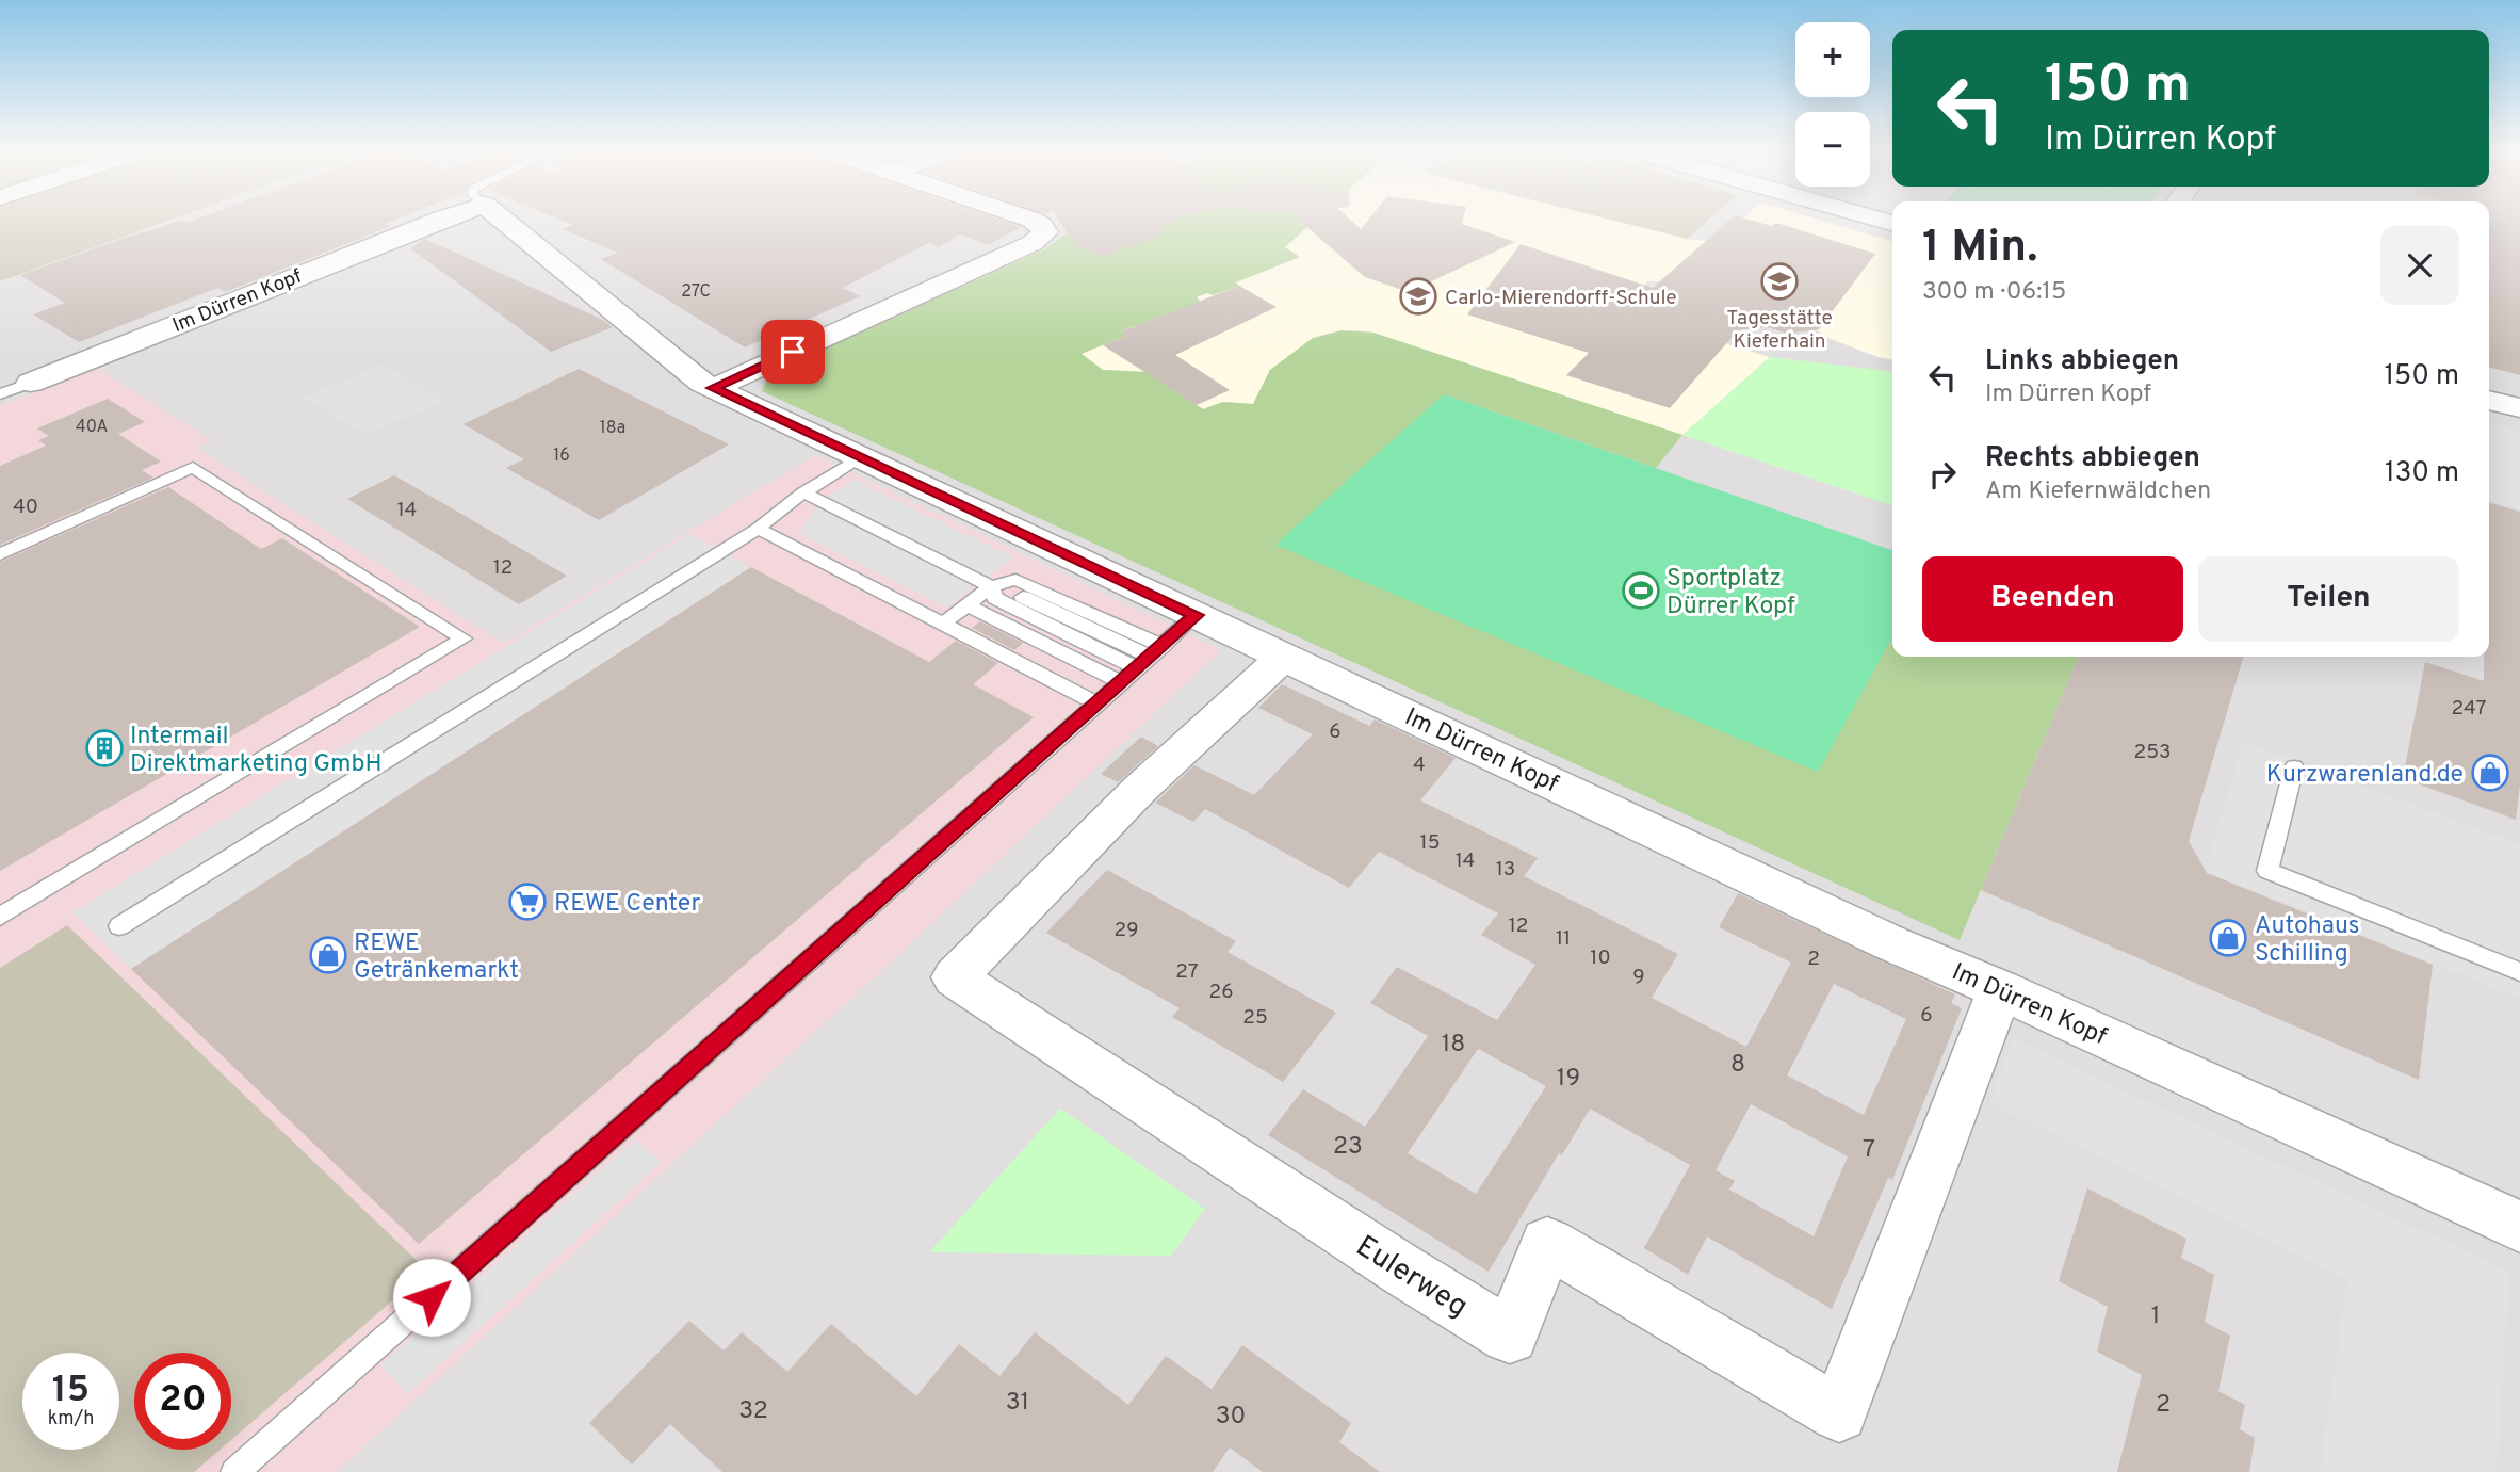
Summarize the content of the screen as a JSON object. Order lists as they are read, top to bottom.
{
  "streets": {
    "street": ["Im Dürren Kopf", "Eulerweg"]
  },
  "crossings": [
    ["Im Dürren Kopf", "Eulerweg"]
  ],
  "places": {
    "school or university": ["Tagesstätte Kieferhain", "Carlo-Mierendorff-Schule"],
    "sports": ["Sportplatz Dürrer Kopf"],
    "building": ["Intermail Direktmarketing GmbH"],
    "shop": ["Kurzwarenland.de", "Autohaus Schilling", "REWE Getränkemarkt"],
    "supermarket": ["REWE Center"]
  },
  "house_numbers": [
    "27C",
    "40A",
    "18a",
    "16",
    "40",
    "14",
    "12",
    "247",
    "6",
    "253",
    "4",
    "15",
    "14",
    "13",
    "12",
    "29",
    "11",
    "10",
    "2",
    "27",
    "9",
    "26",
    "6",
    "25",
    "18",
    "8",
    "19",
    "23",
    "7",
    "1",
    "31",
    "2",
    "32",
    "30"
  ],
  "page": {
    "map_buttons": ["+", "−"],
    "turn": ["150 m", "Im Dürren Kopf"],
    "heading": ["1 Min.", "300 m · 06:15"],
    "list": [
      {
        "name": "Links abbiegen",
        "note": "Im Dürren Kopf",
        "value": "150 m"
      },
      {
        "name": "Rechts abbiegen",
        "note": "Am Kiefernwäldchen",
        "value": "130 m"
      }
    ],
    "buttons": ["Beenden", "Teilen"],
    "speed": "15 km/h",
    "limit": "20"
  }
}
